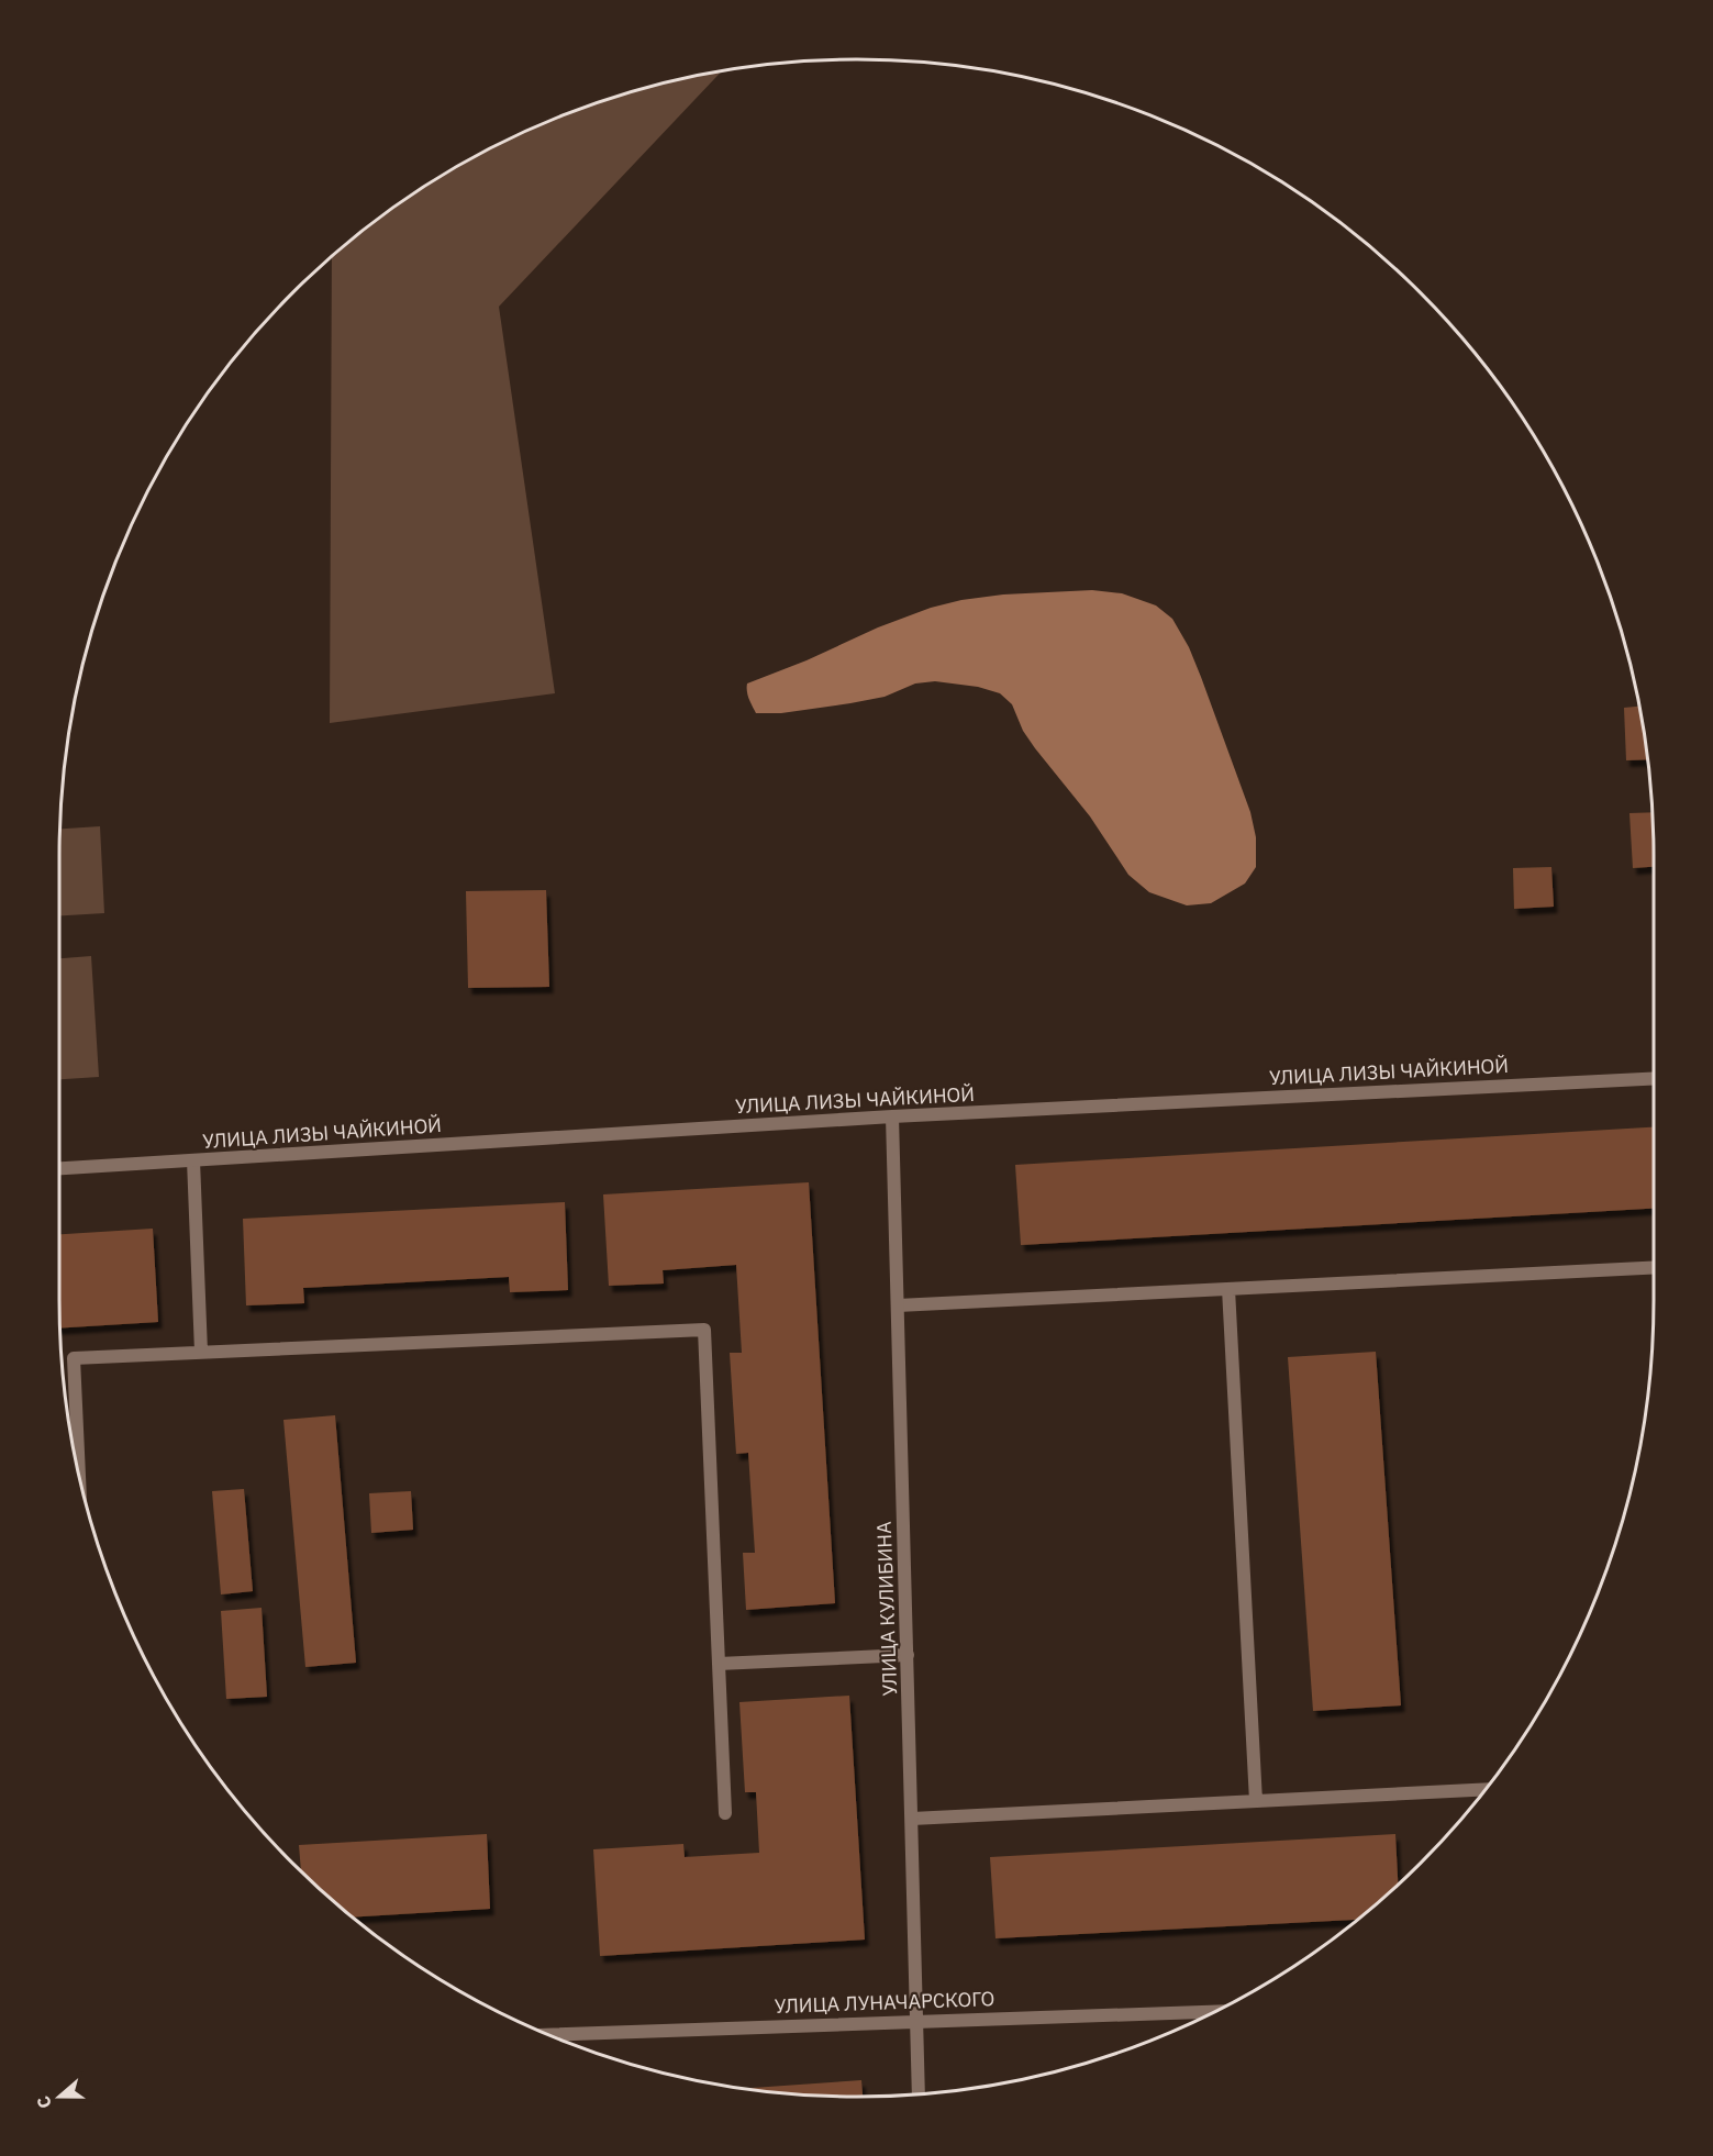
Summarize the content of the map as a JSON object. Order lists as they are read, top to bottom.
{
  "streets": {
    "street": ["УЛИЦА ЛИЗЫ ЧАЙКИНОЙ", "УЛИЦА КУЛИБИНА", "УЛИЦА ЛУНАЧАРСКОГО"]
  },
  "crossings": [
    ["УЛИЦА ЛИЗЫ ЧАЙКИНОЙ", "УЛИЦА КУЛИБИНА"],
    ["УЛИЦА КУЛИБИНА", "УЛИЦА ЛУНАЧАРСКОГО"]
  ],
  "north": "left"
}
